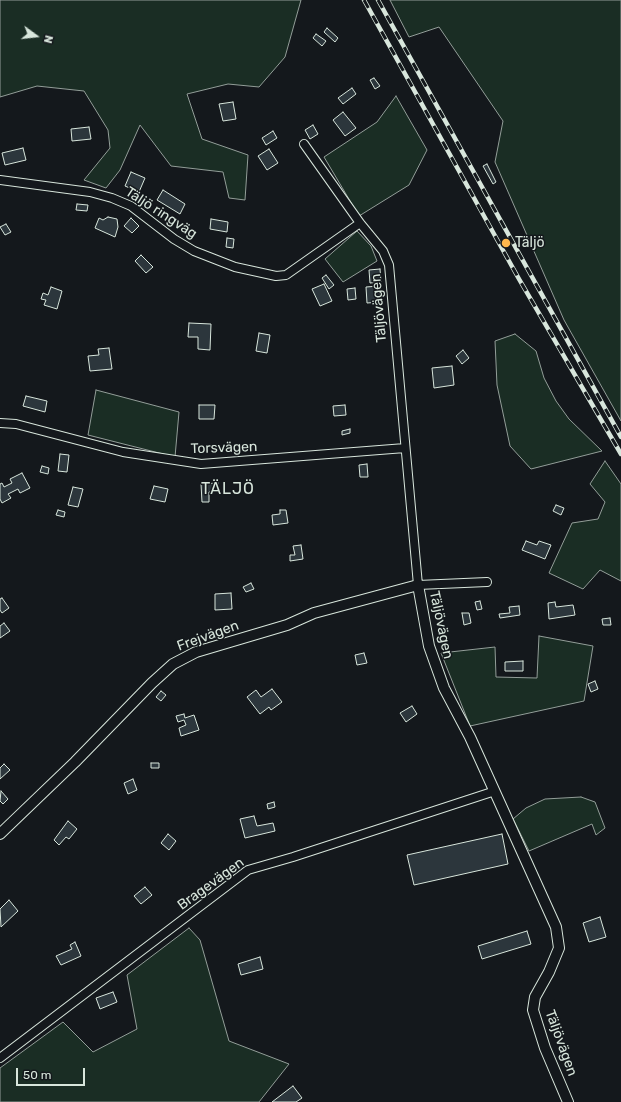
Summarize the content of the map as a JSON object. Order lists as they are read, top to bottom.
{
  "streets": {
    "street": [
      "Täljö ringväg",
      "Täljövägen",
      "Torsvägen",
      "Frejvägen",
      "Bragevägen"
    ]
  },
  "crossings": [
    ["Täljö ringväg", "Täljövägen"],
    ["Täljövägen", "Torsvägen"],
    ["Täljövägen", "Frejvägen"],
    ["Täljövägen", "Bragevägen"]
  ],
  "districts": ["TÄLJÖ"],
  "places": ["Täljö"],
  "scale_bar": "50 m",
  "north": "right"
}
